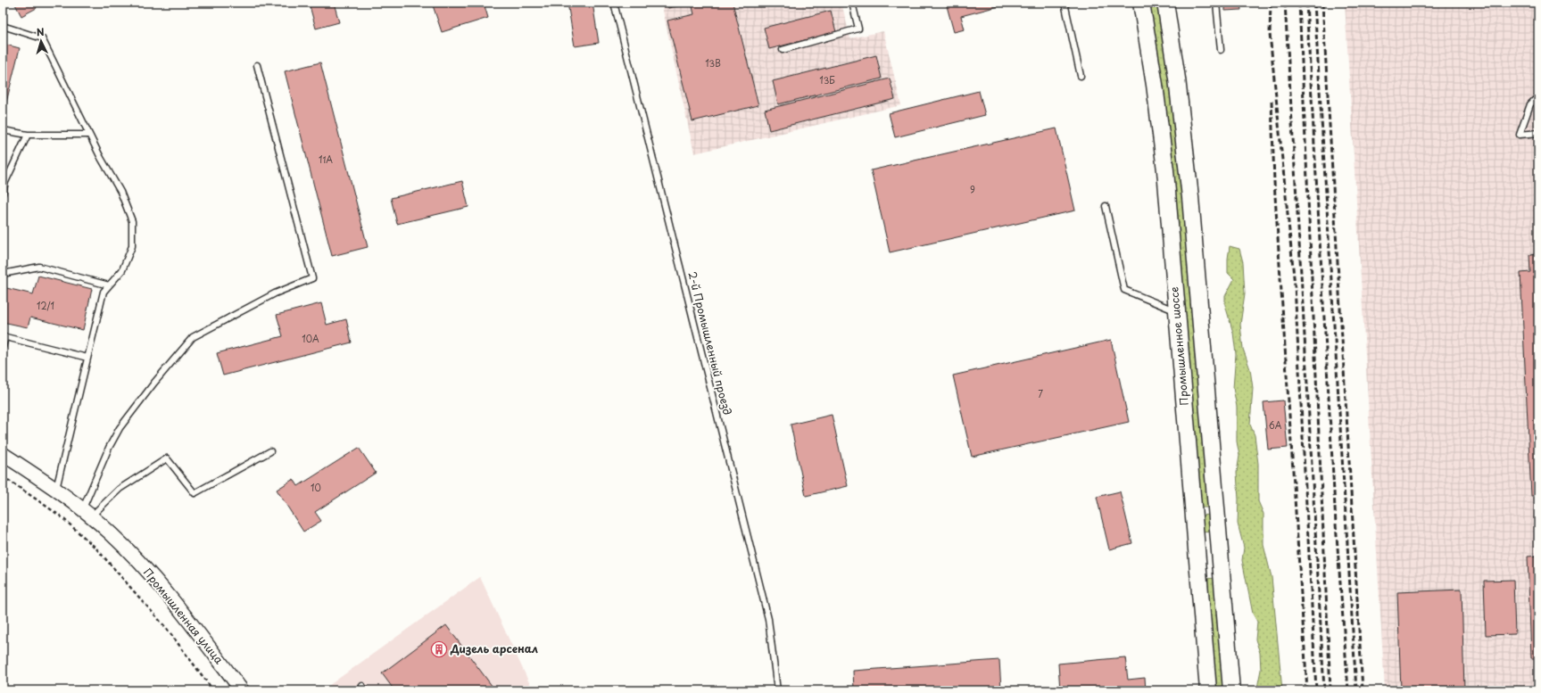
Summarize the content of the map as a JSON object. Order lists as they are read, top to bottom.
{
  "streets": {
    "main road": ["Промышленное шоссе"],
    "street": ["Промышленная улица"],
    "lane": ["2-й Промышленный проезд"]
  },
  "places": {
    "building": ["Дизель арсенал"]
  },
  "house_numbers": [
    "13В",
    "13Б",
    "11А",
    "9",
    "12/1",
    "10А",
    "7",
    "6А",
    "10"
  ],
  "north": "top"
}
